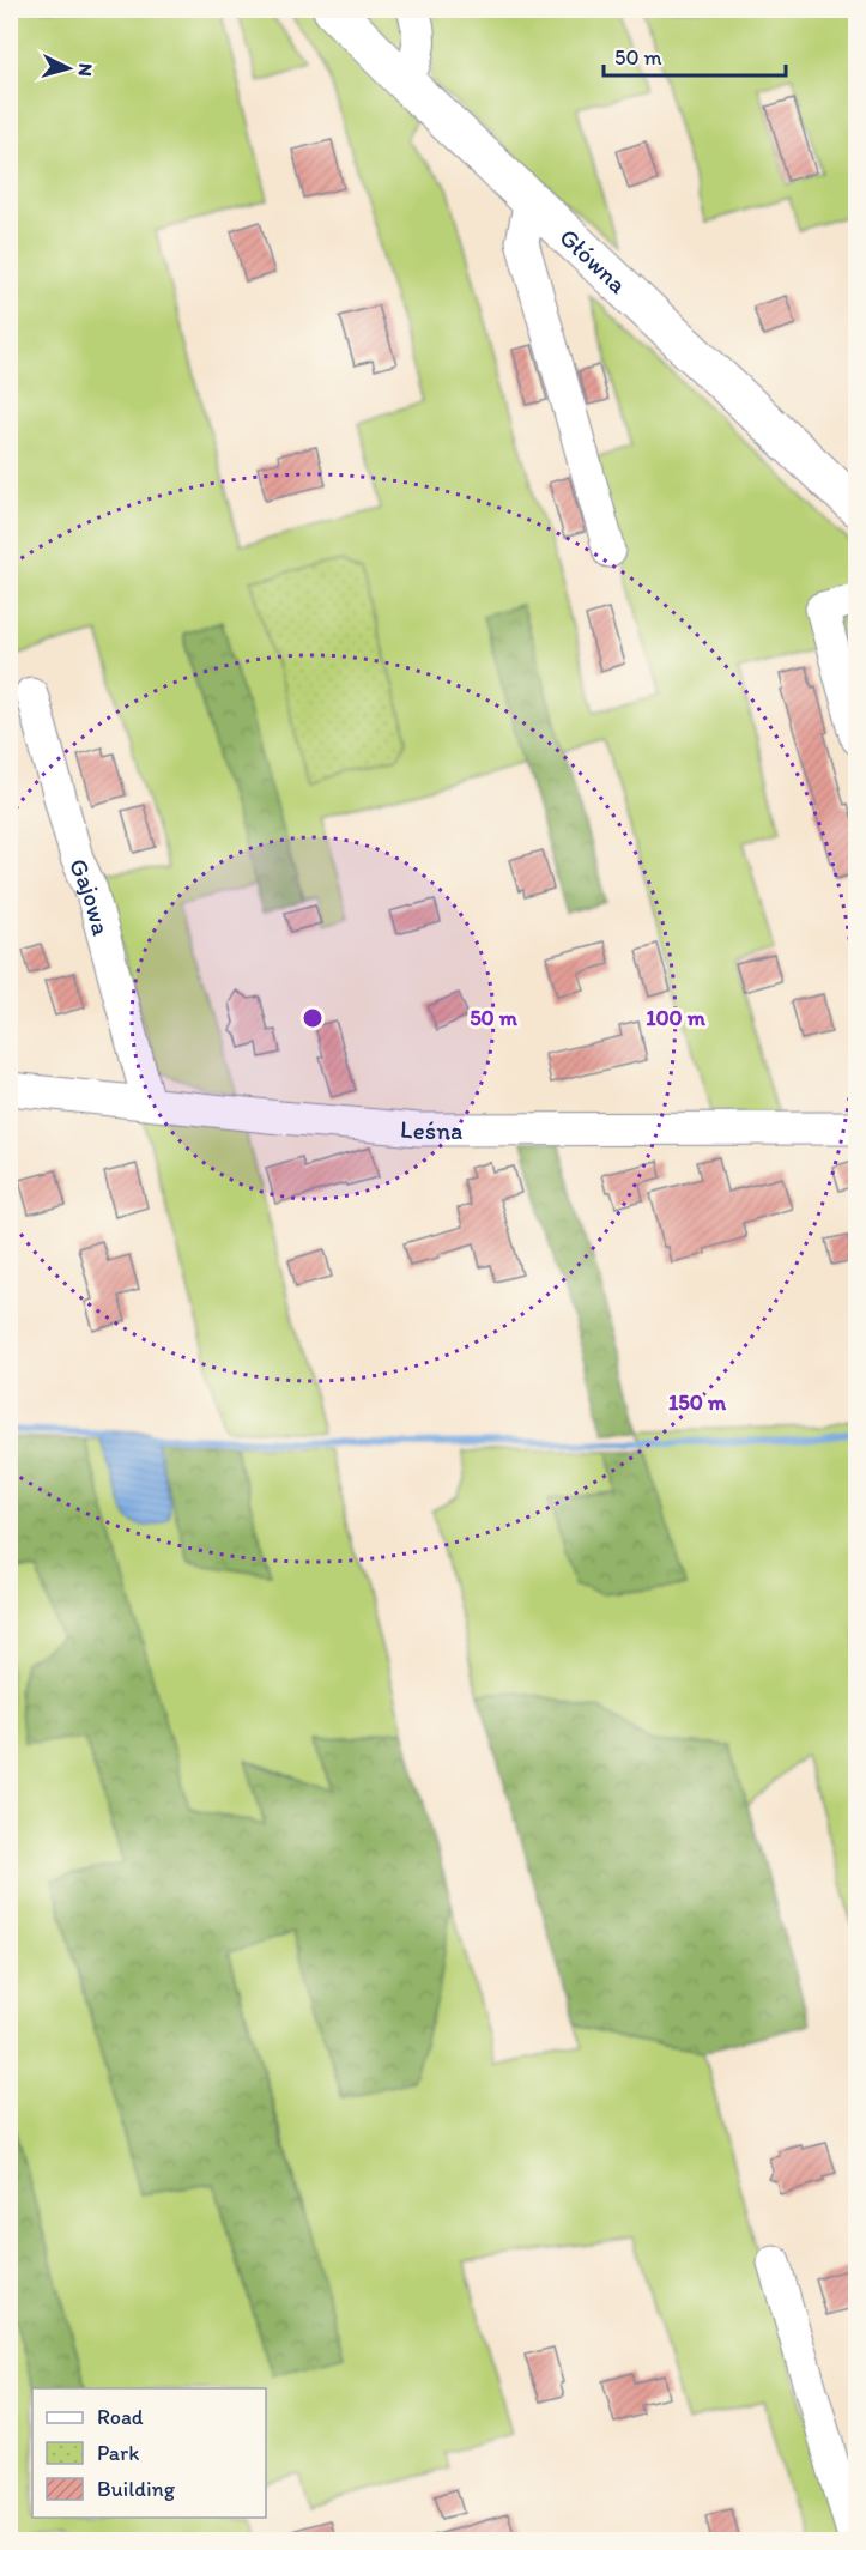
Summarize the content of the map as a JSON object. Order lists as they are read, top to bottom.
{
  "streets": {
    "main road": ["Główna"],
    "street": ["Gajowa", "Leśna"]
  },
  "crossings": [
    ["Gajowa", "Leśna"]
  ],
  "legend": ["Road", "Park", "Building"],
  "scale_bar": "50 m",
  "north": "right",
  "rings": ["50 m", "100 m", "150 m"]
}
